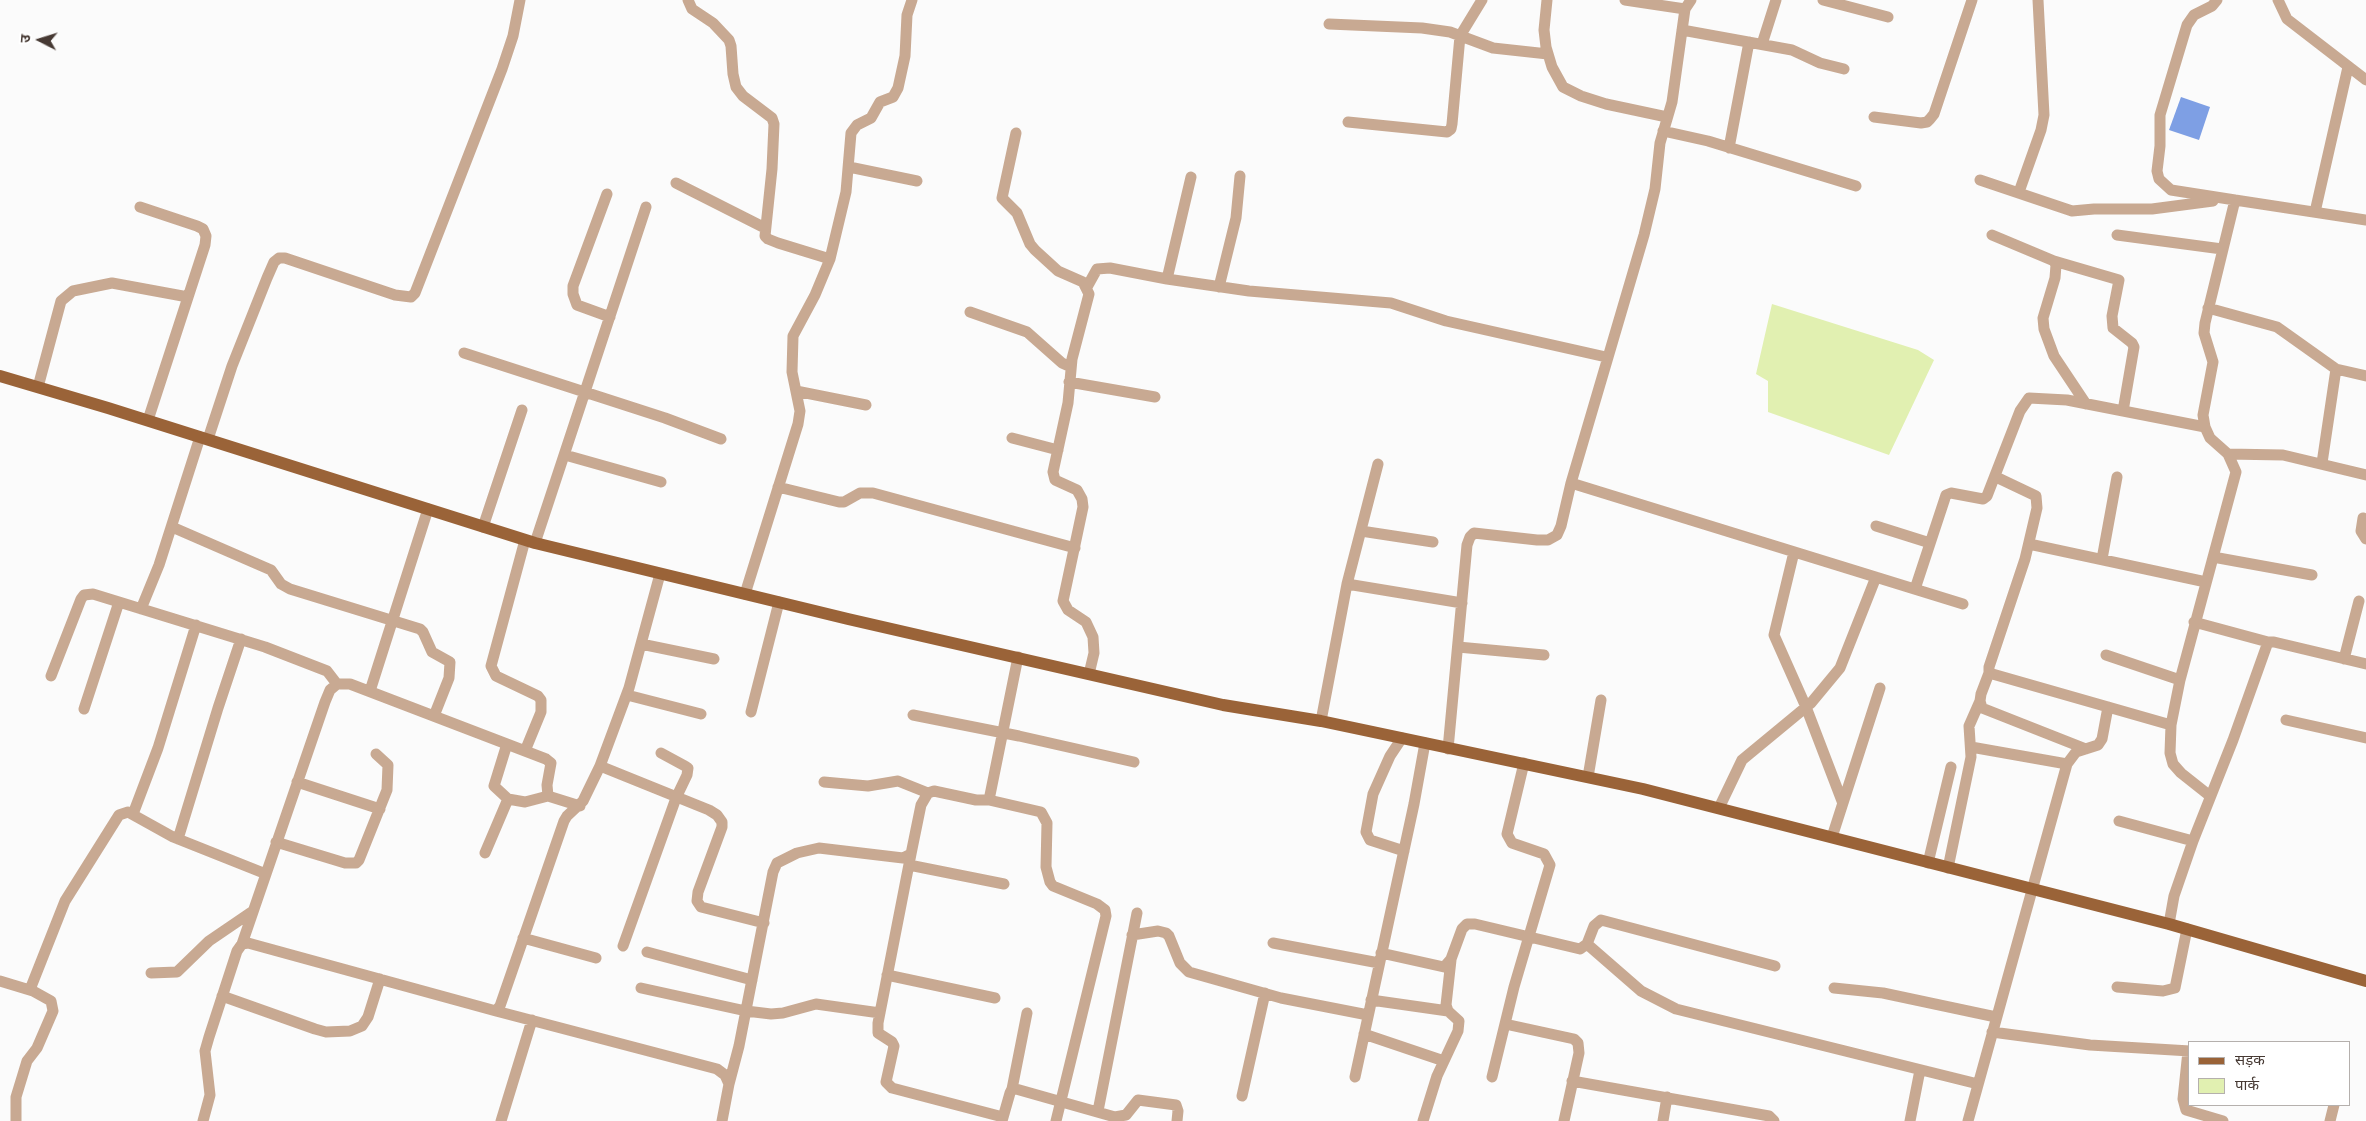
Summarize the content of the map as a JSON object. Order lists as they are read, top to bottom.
{
  "legend": ["सड़क", "पार्क"],
  "north": "left"
}
